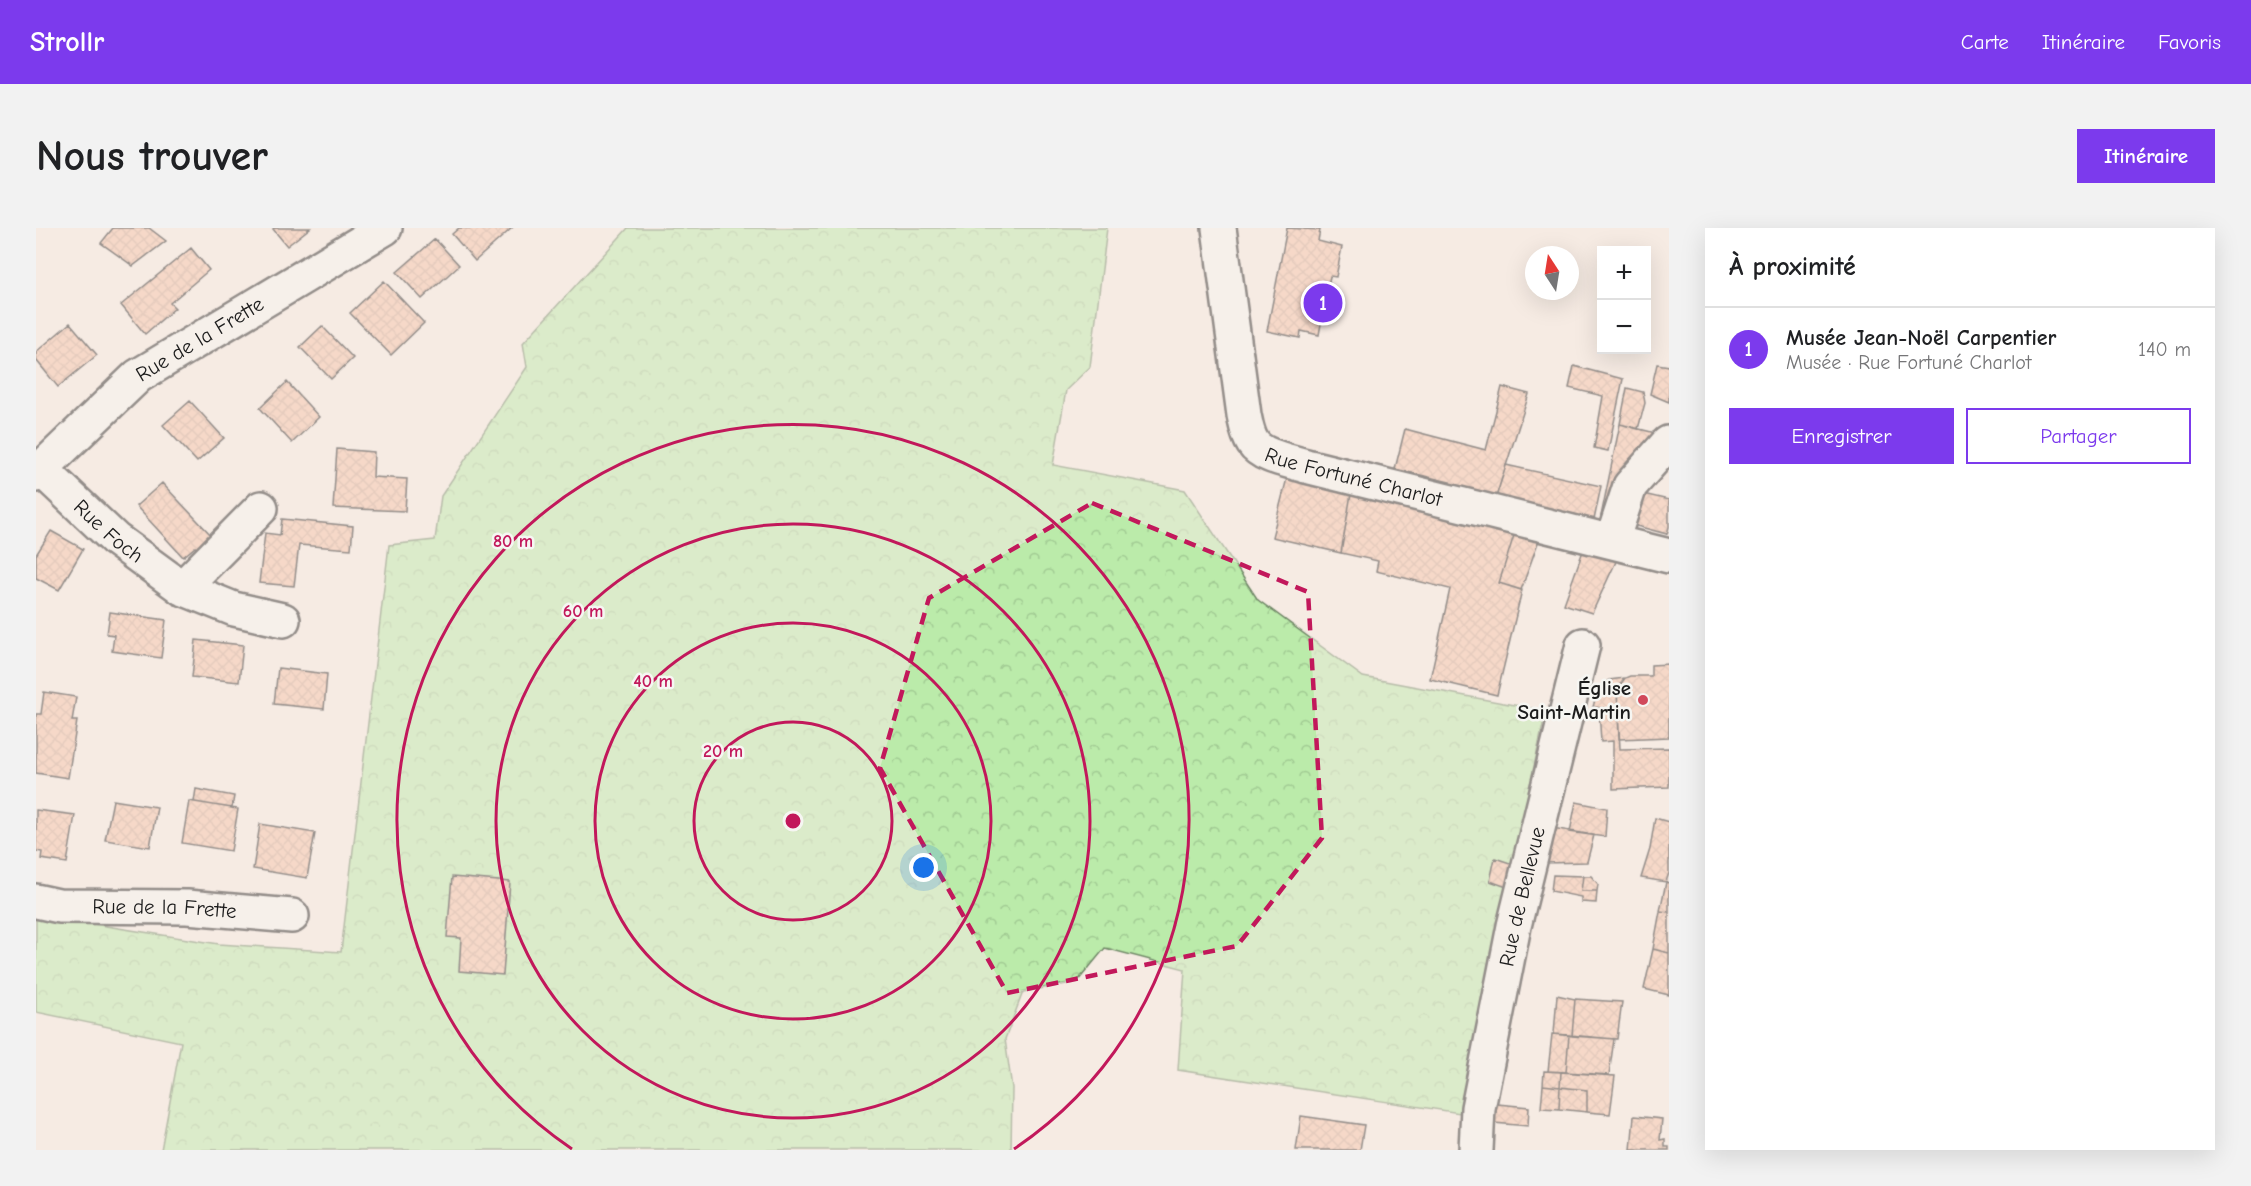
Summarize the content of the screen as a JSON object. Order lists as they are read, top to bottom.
{
  "streets": {
    "street": [
      "Rue de la Frette",
      "Rue Fortuné Charlot",
      "Rue Foch",
      "Rue de Bellevue"
    ]
  },
  "crossings": [
    ["Rue de la Frette", "Rue Foch"]
  ],
  "places": ["Église Saint-Martin"],
  "north": "top",
  "page": {
    "header": "Strollr",
    "nav": ["Carte", "Itinéraire", "Favoris"],
    "buttons": [
      "Itinéraire",
      ["Enregistrer", "Partager"]
    ],
    "title": "Nous trouver",
    "heading": "À proximité",
    "map_buttons": ["+", "−"],
    "pins": "1",
    "list": [
      {
        "mark": "1",
        "name": "Musée Jean-Noël Carpentier",
        "note": "Musée · Rue Fortuné Charlot",
        "value": "140 m"
      }
    ]
  },
  "rings": [
    "80 m",
    "60 m",
    "40 m",
    "20 m"
  ]
}
